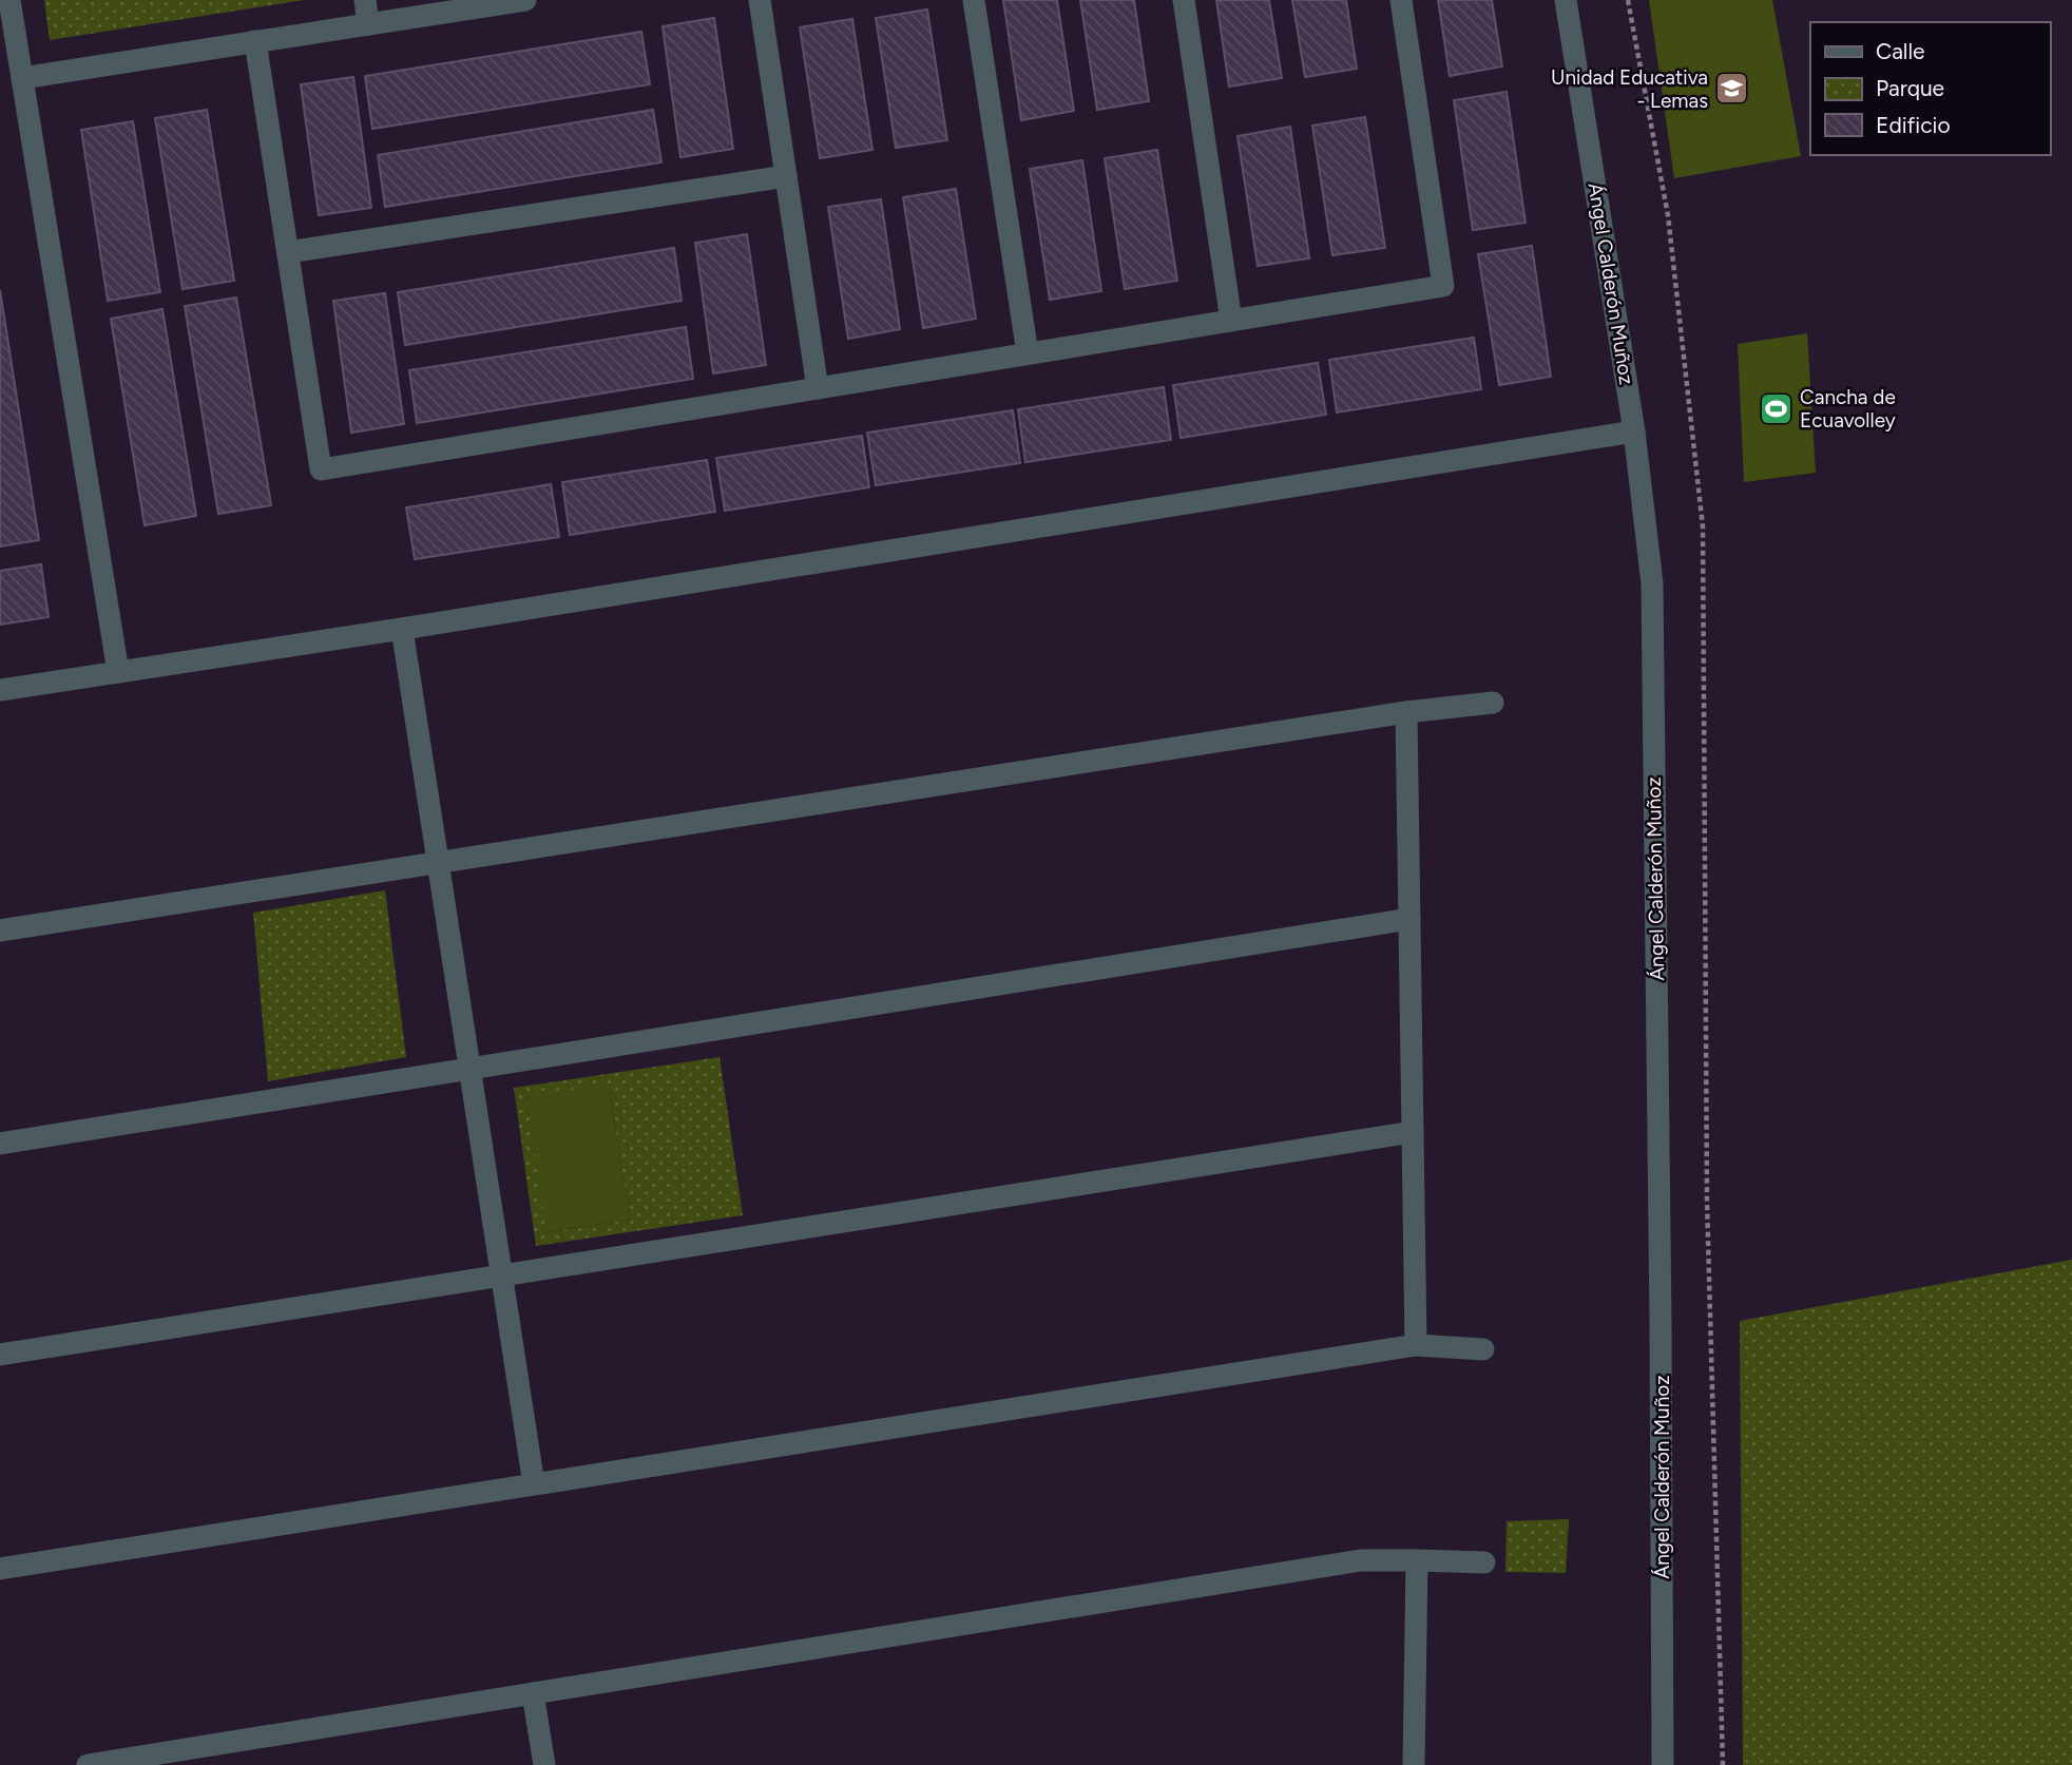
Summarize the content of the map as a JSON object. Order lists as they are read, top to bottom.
{
  "streets": {
    "street": ["Ángel Calderón Muñoz"]
  },
  "places": {
    "school or university": ["Unidad Educativa - Lemas"],
    "sports": ["Cancha de Ecuavolley"]
  },
  "legend": ["Calle", "Parque", "Edificio"]
}
